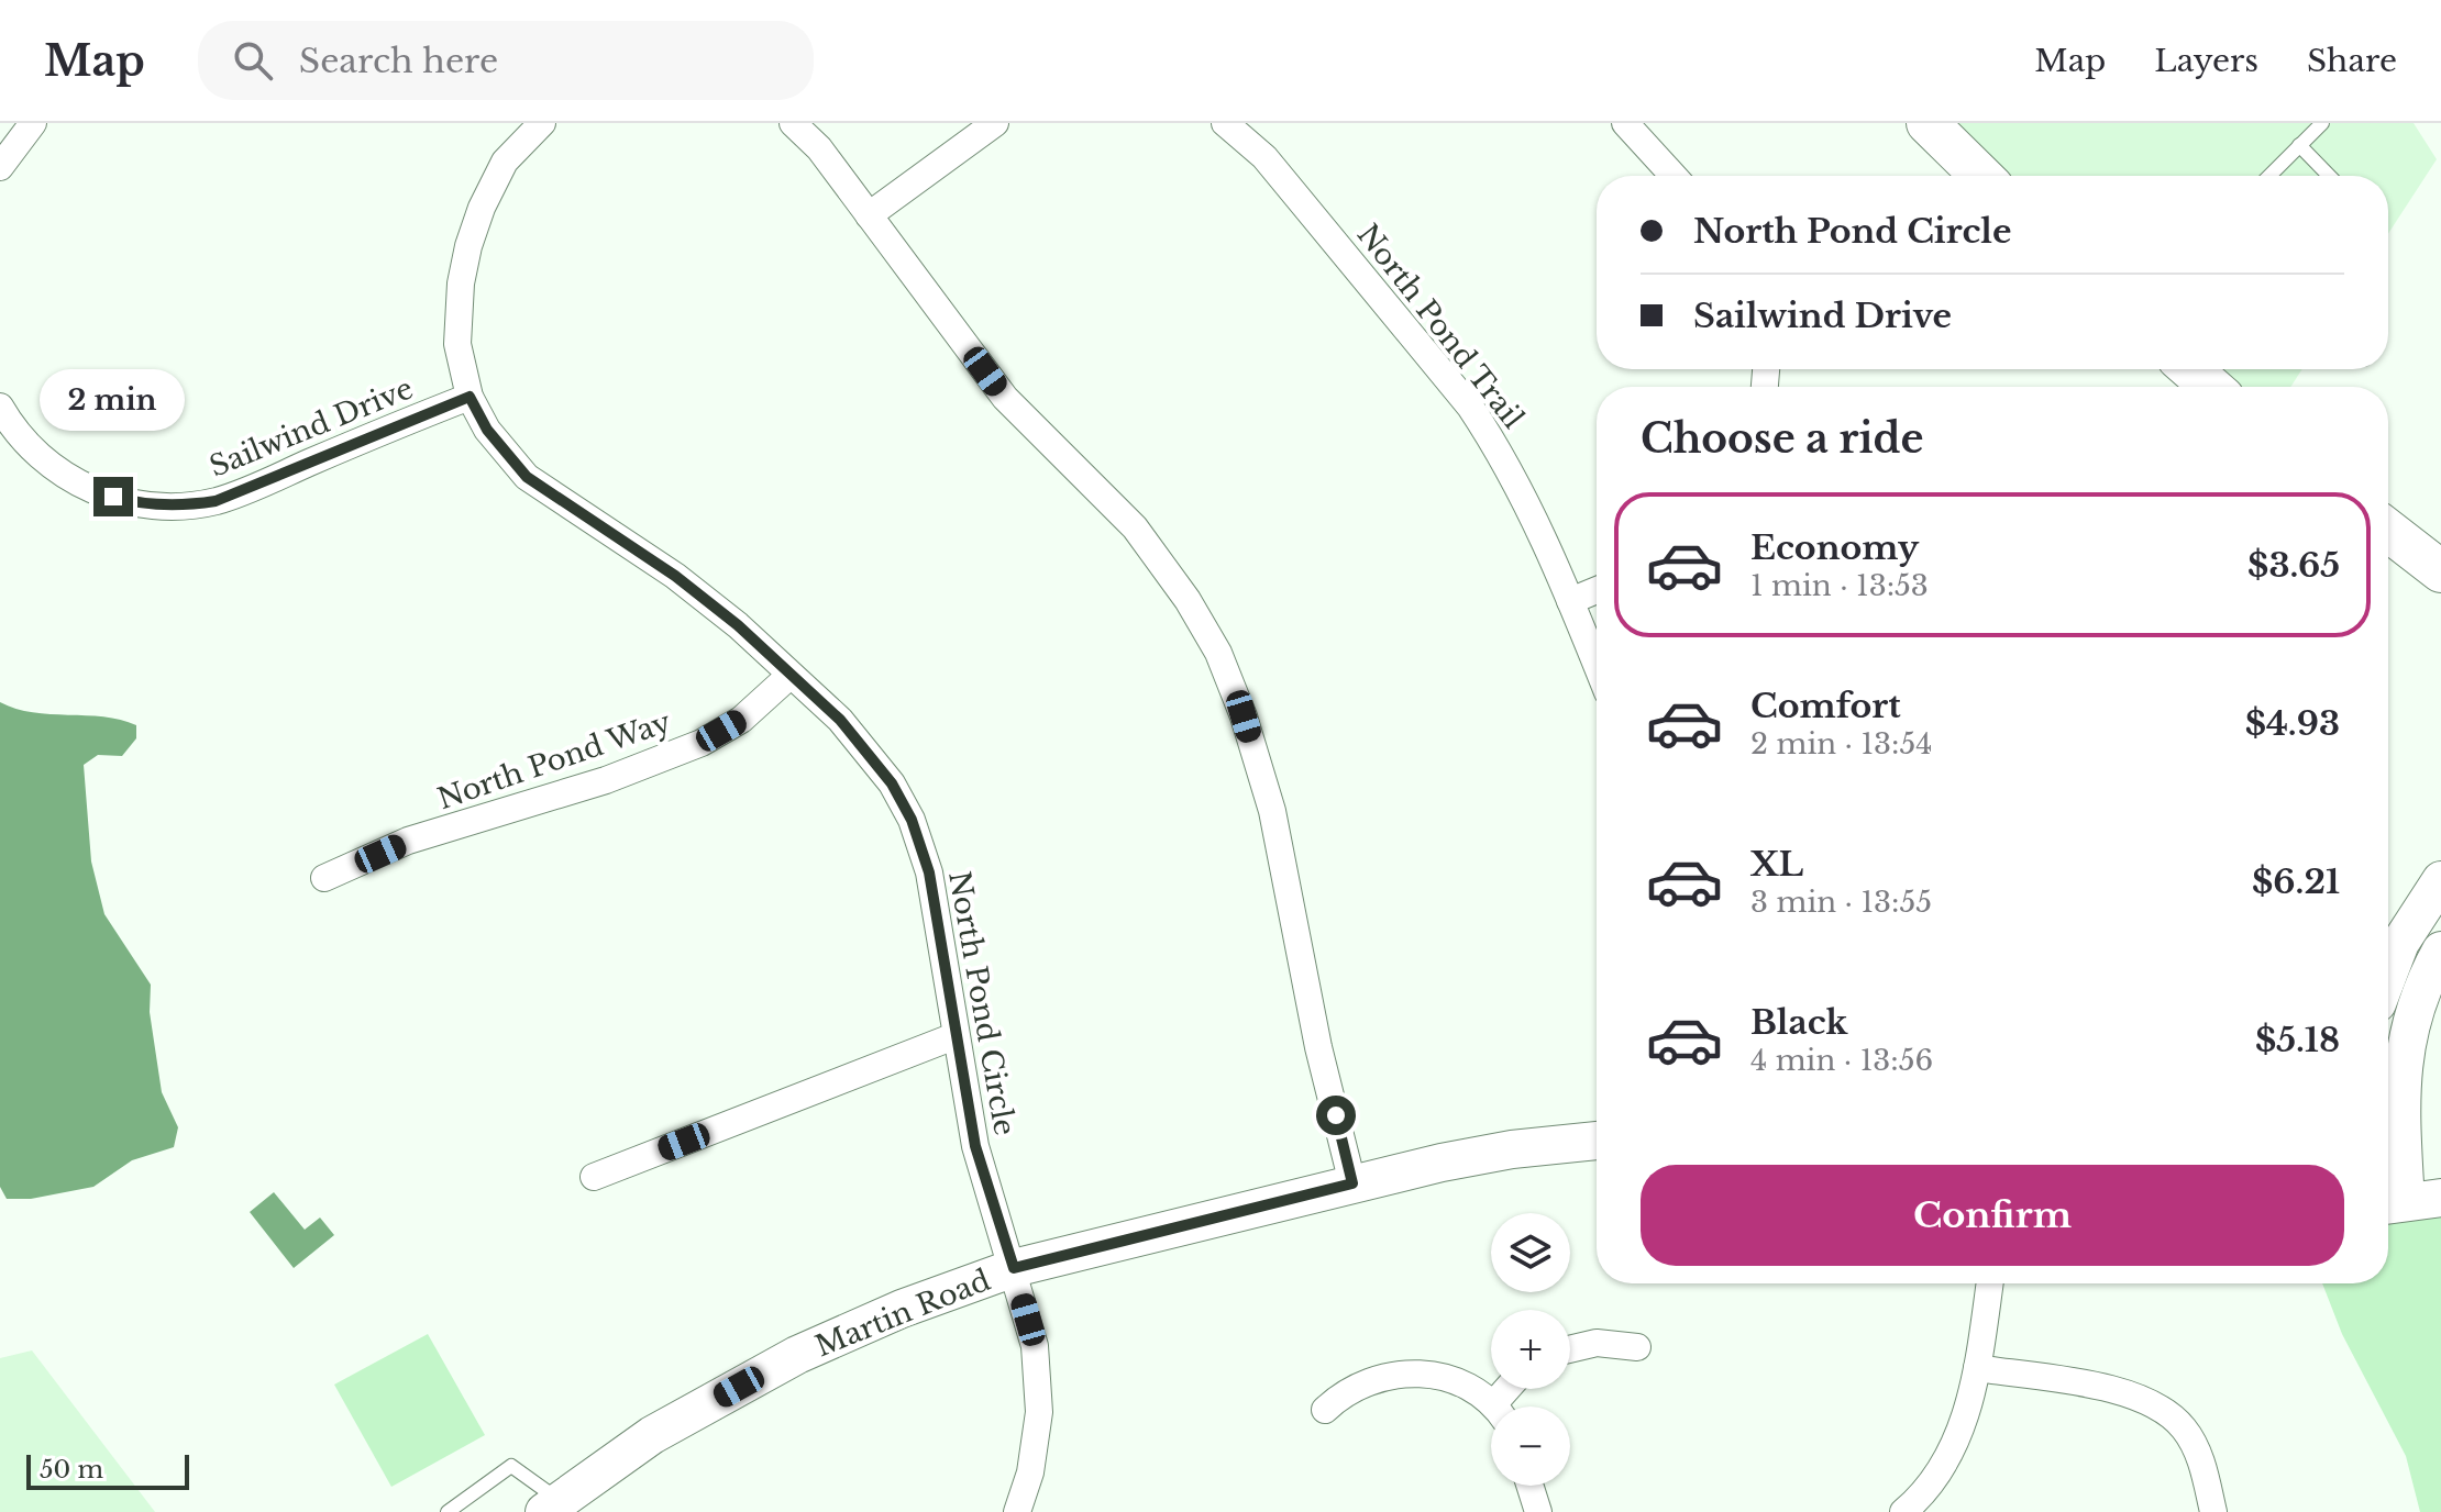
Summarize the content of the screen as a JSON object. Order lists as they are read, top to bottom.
{
  "streets": {
    "street": [
      "North Pond Trail",
      "Sailwind Drive",
      "North Pond Way",
      "North Pond Circle",
      "Martin Road"
    ]
  },
  "crossings": [
    ["Sailwind Drive", "North Pond Circle"],
    ["North Pond Way", "North Pond Circle"],
    ["North Pond Circle", "Martin Road"]
  ],
  "scale_bar": "50 m",
  "page": {
    "header": "Map",
    "search": "Search here",
    "nav": ["Map", "Layers", "Share"],
    "banner": ["North Pond Circle", "Sailwind Drive"],
    "bubble": "2 min",
    "heading": "Choose a ride",
    "list": [
      {
        "name": "Economy",
        "note": "1 min · 13:53",
        "value": "$3.65"
      },
      {
        "name": "Comfort",
        "note": "2 min · 13:54",
        "value": "$4.93"
      },
      {
        "name": "XL",
        "note": "3 min · 13:55",
        "value": "$6.21"
      },
      {
        "name": "Black",
        "note": "4 min · 13:56",
        "value": "$5.18"
      }
    ],
    "buttons": "Confirm",
    "map_buttons": ["+", "−"],
    "scale": "50 m"
  }
}
